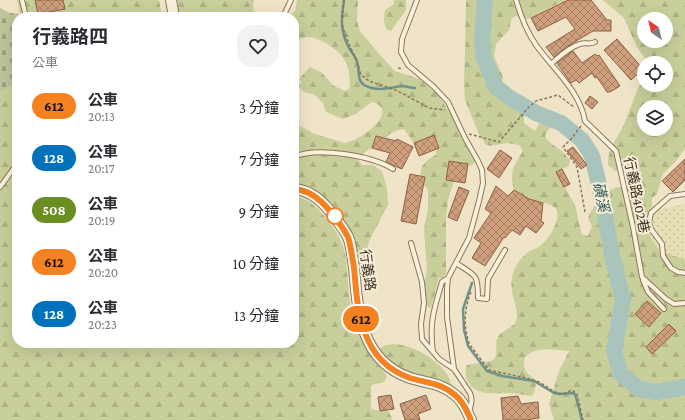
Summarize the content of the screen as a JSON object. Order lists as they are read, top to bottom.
{
  "streets": {
    "street": ["行義路"],
    "lane": ["行義路402巷"]
  },
  "water": ["磺溪"],
  "lines": ["bus line 612"],
  "north": "top left",
  "page": {
    "on_map": "612",
    "heading": ["行義路四", "公車"],
    "list": [
      {
        "mark": "612",
        "name": "公車",
        "note": "20:13",
        "value": "3 分鐘"
      },
      {
        "mark": "128",
        "name": "公車",
        "note": "20:17",
        "value": "7 分鐘"
      },
      {
        "mark": "508",
        "name": "公車",
        "note": "20:19",
        "value": "9 分鐘"
      },
      {
        "mark": "612",
        "name": "公車",
        "note": "20:20",
        "value": "10 分鐘"
      },
      {
        "mark": "128",
        "name": "公車",
        "note": "20:23",
        "value": "13 分鐘"
      }
    ]
  }
}
